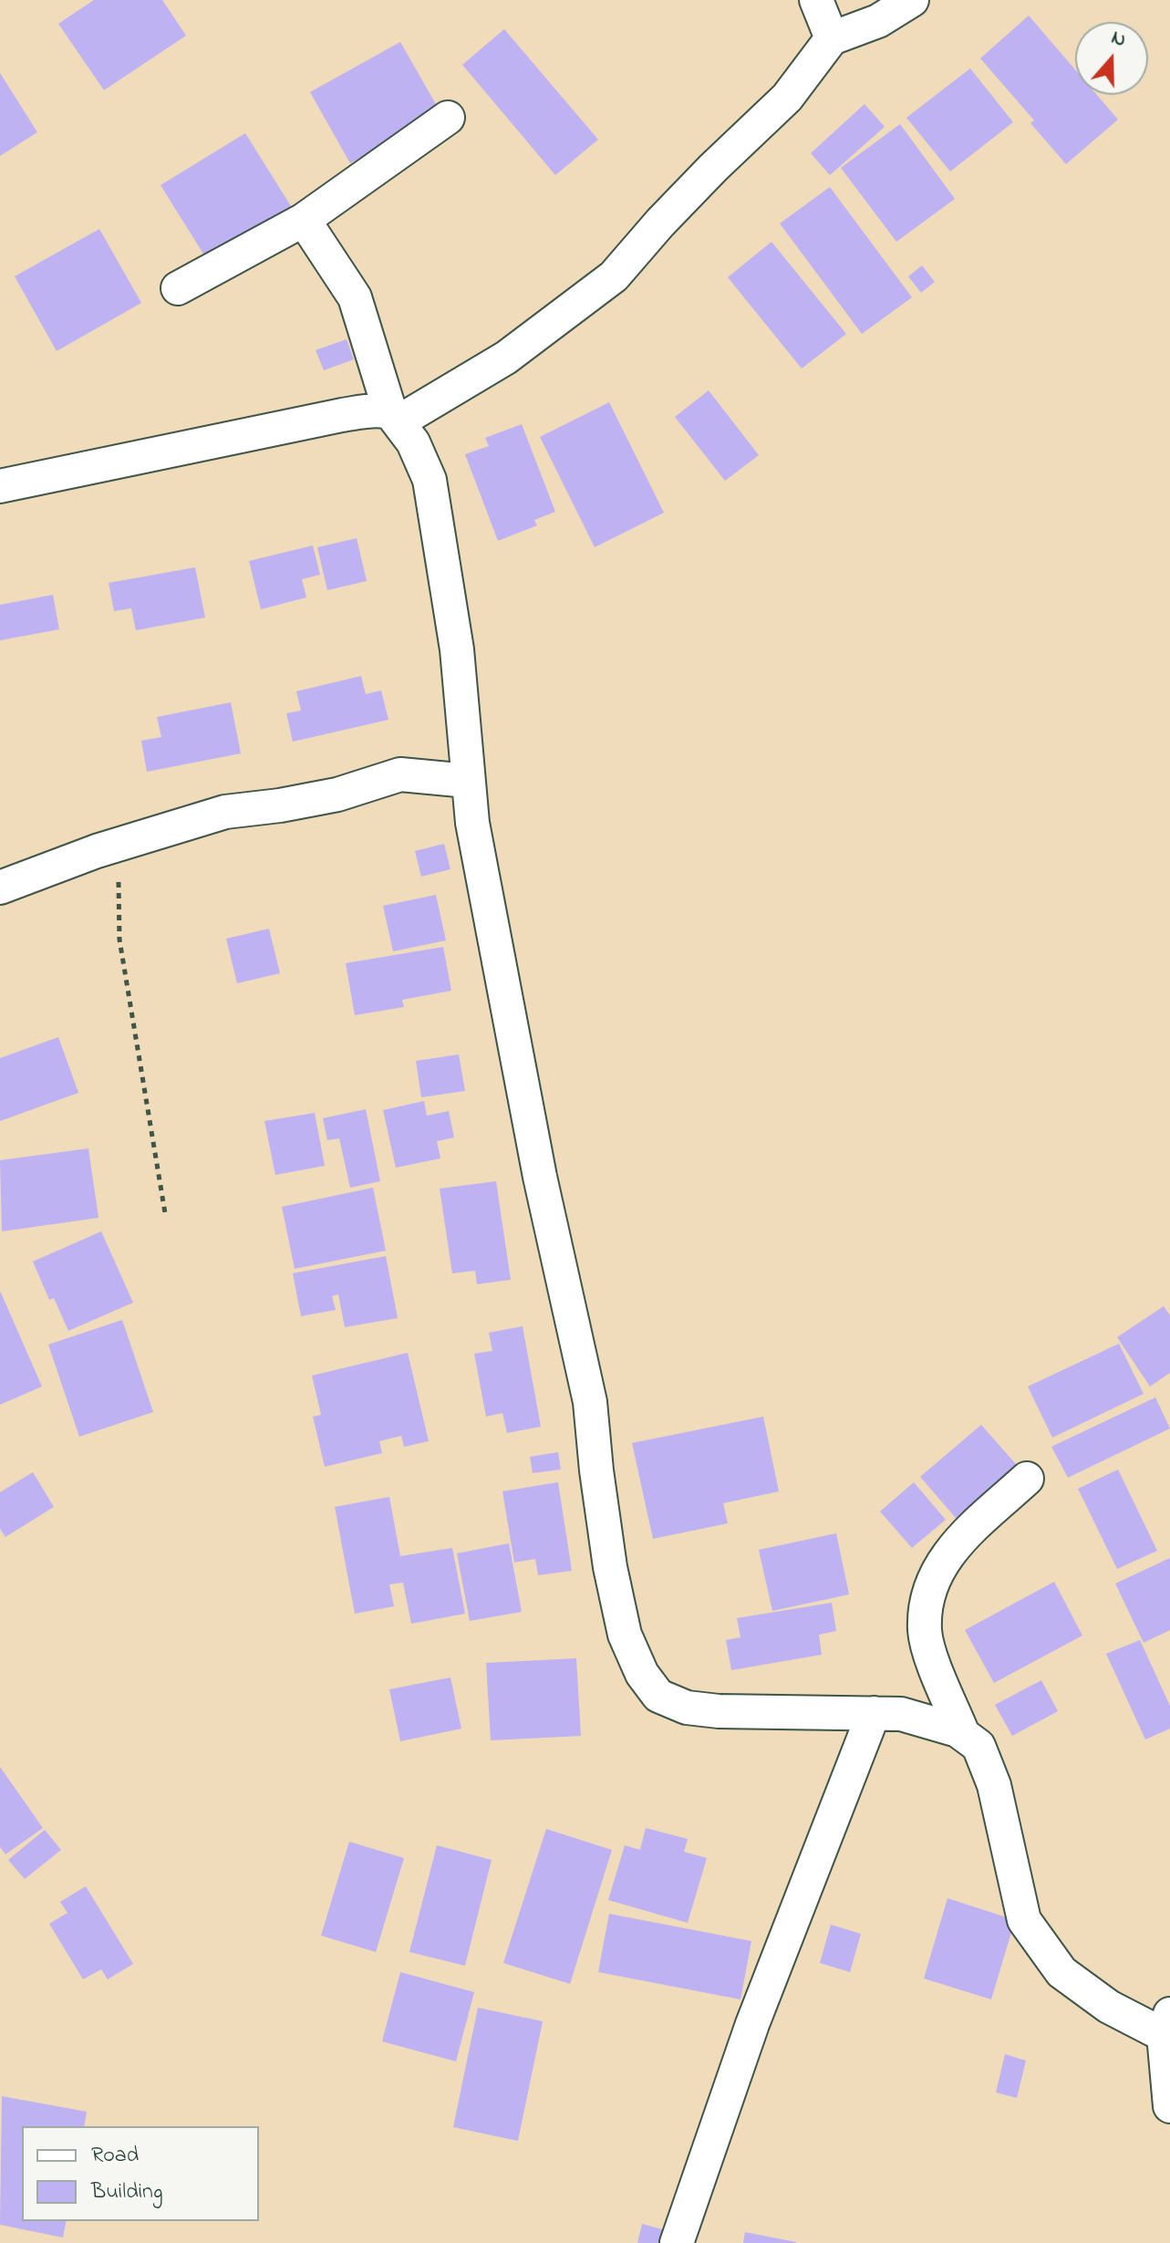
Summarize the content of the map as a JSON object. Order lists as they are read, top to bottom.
{
  "legend": ["Road", "Building"],
  "north": "top"
}
